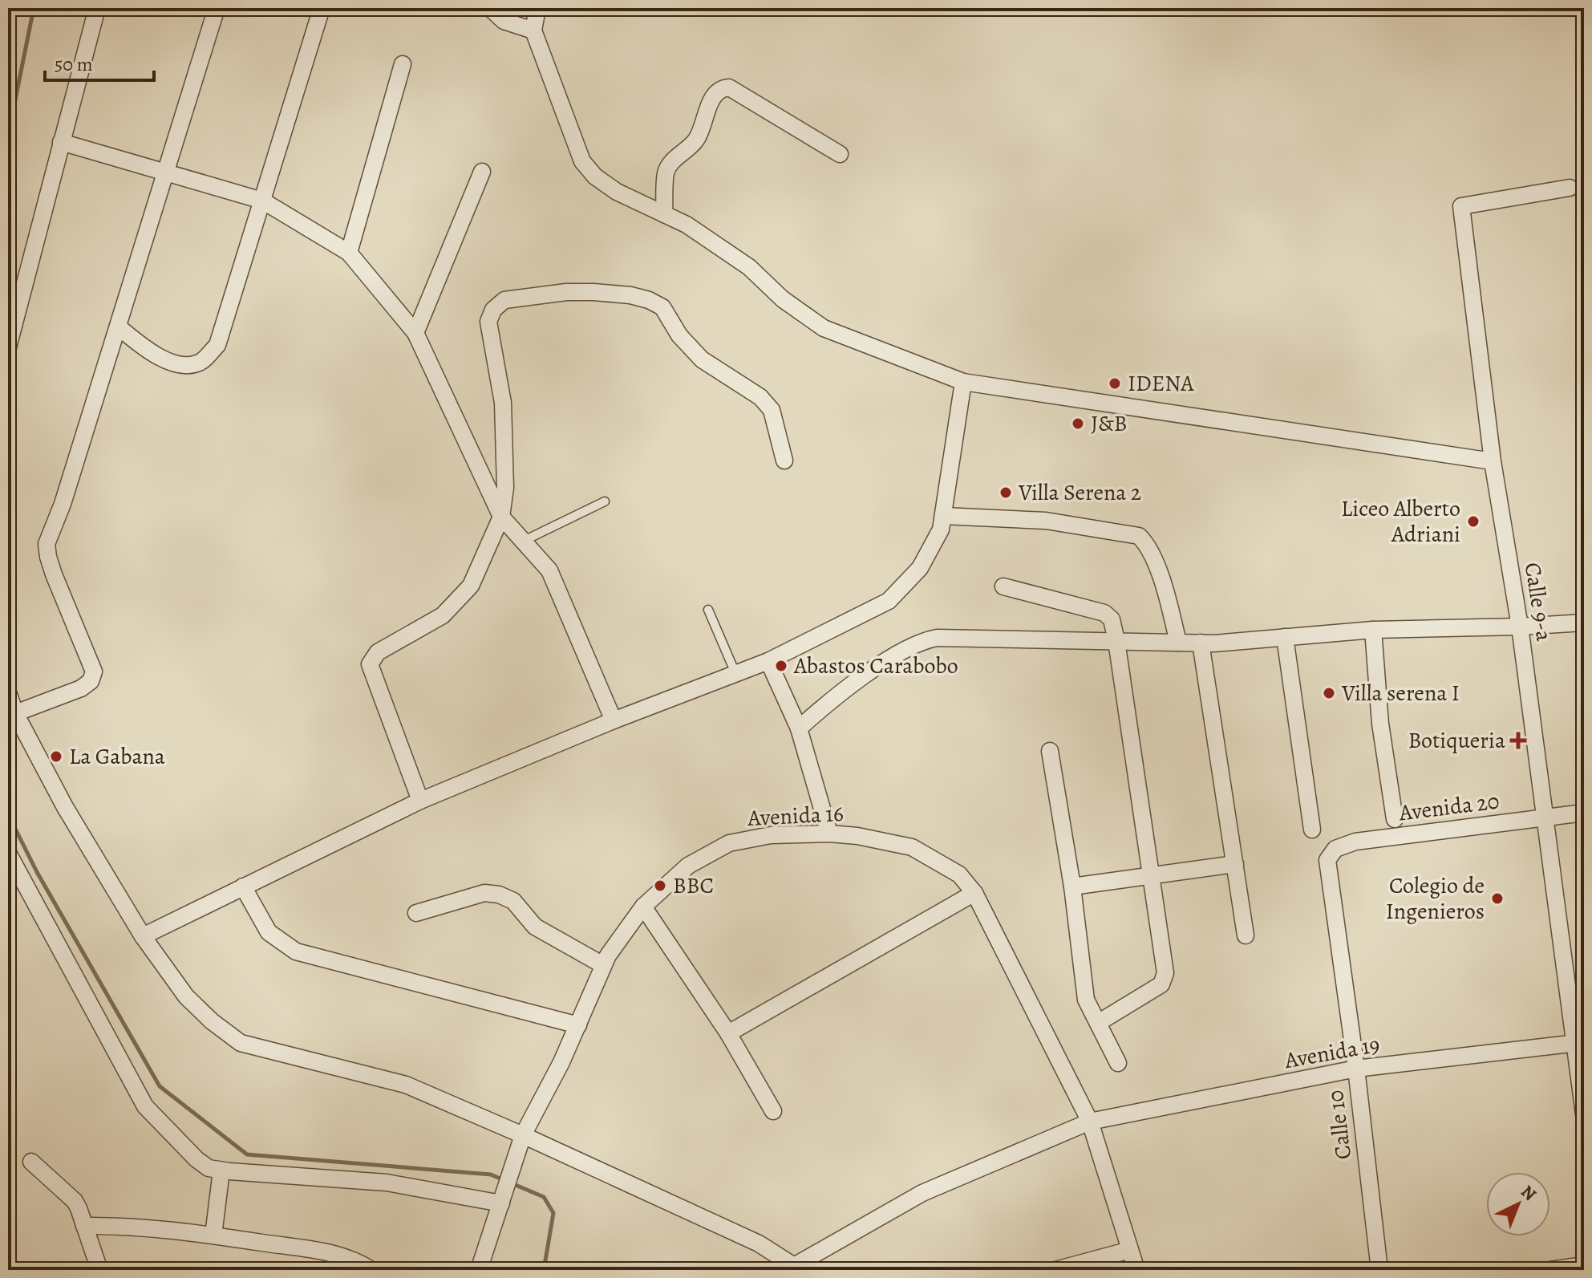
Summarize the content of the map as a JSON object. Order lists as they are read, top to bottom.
{
  "streets": {
    "street": [
      "Calle 9-a",
      "Avenida 20",
      "Avenida 16",
      "Avenida 19",
      "Calle 10"
    ]
  },
  "crossings": [
    ["Calle 9-a", "Avenida 20"],
    ["Calle 9-a", "Avenida 19"],
    ["Avenida 20", "Calle 10"],
    ["Avenida 16", "Avenida 19"],
    ["Avenida 19", "Calle 10"]
  ],
  "places": {
    "other": [
      "IDENA",
      "J&B",
      "Villa Serena 2",
      "Liceo Alberto Adriani",
      "Abastos Carabobo",
      "Villa serena I",
      "La Gabana",
      "BBC",
      "Colegio de Ingenieros"
    ],
    "health": ["Botiqueria"]
  },
  "scale_bar": "50 m",
  "north": "top right"
}
